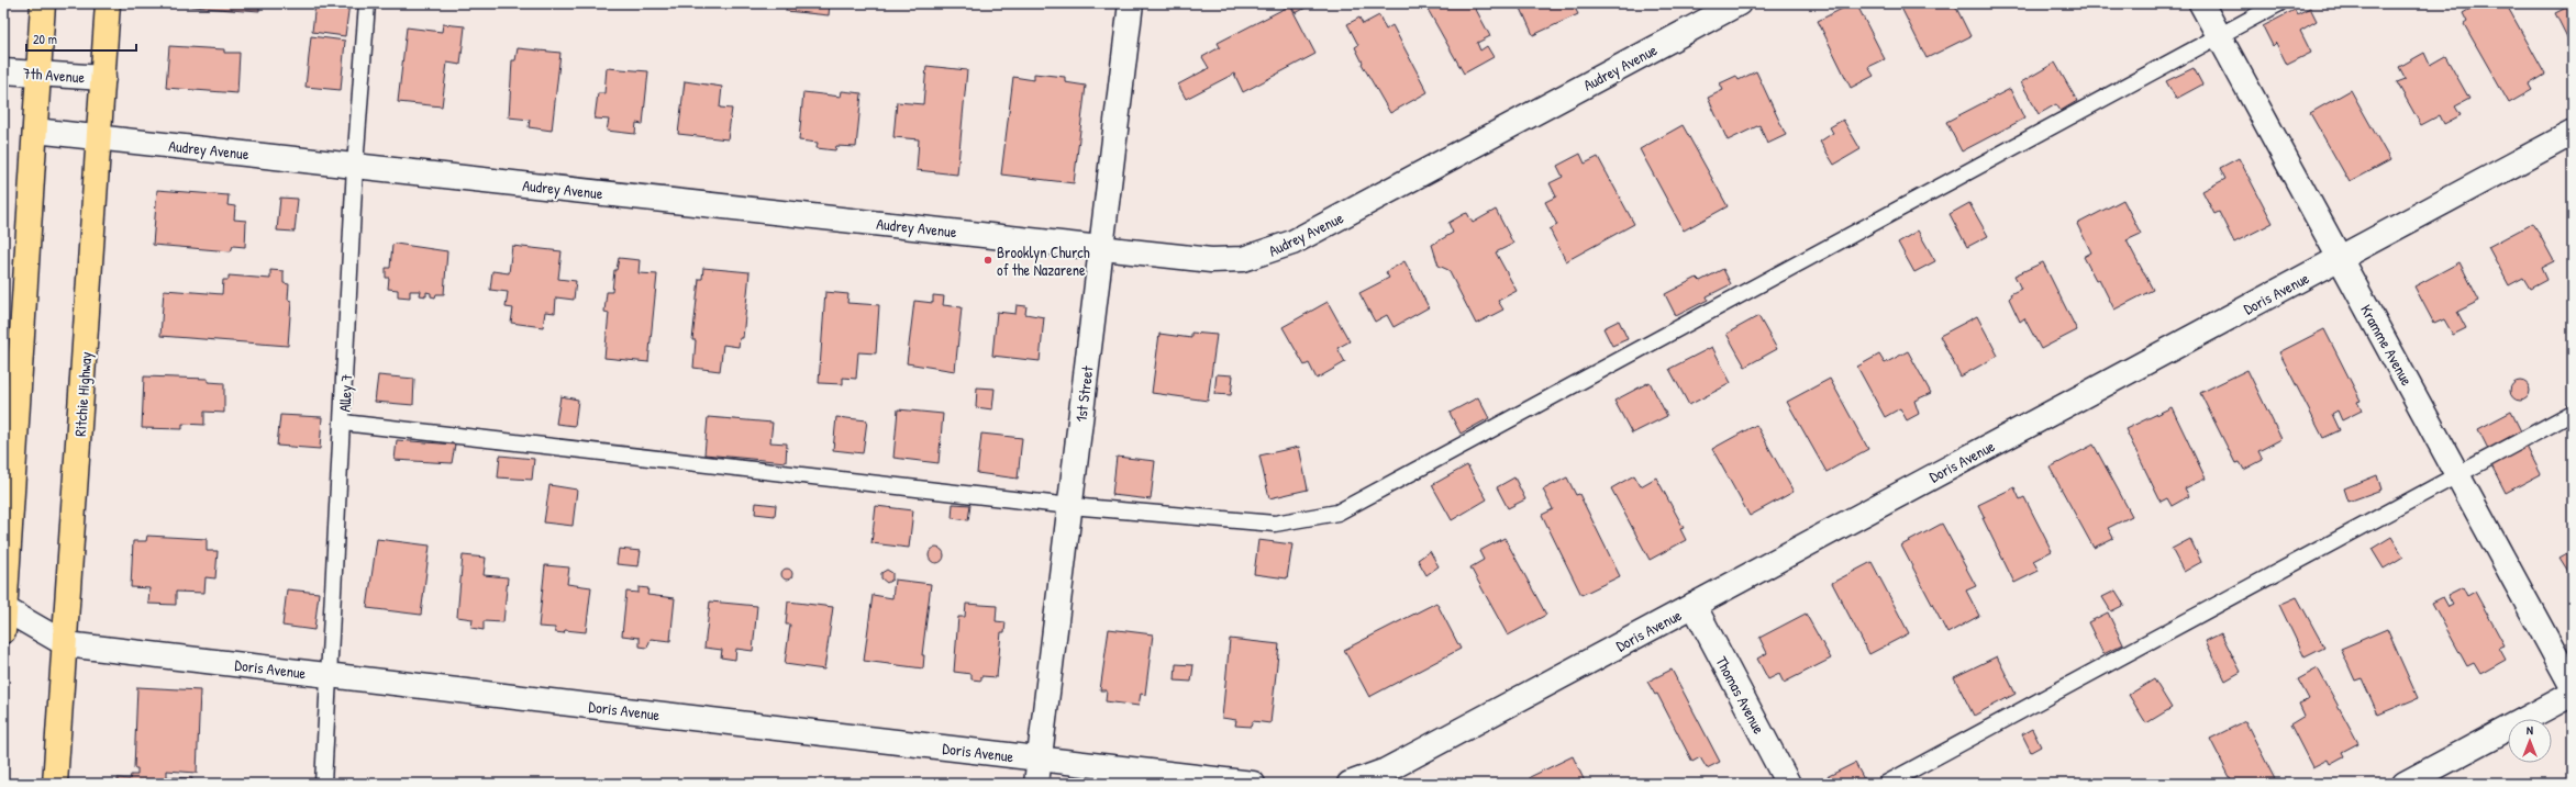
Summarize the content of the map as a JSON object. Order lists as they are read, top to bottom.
{
  "streets": {
    "main road": ["Ritchie Highway"],
    "street": [
      "Audrey Avenue",
      "7th Avenue",
      "Doris Avenue",
      "Kramme Avenue",
      "1st Street",
      "Thomas Avenue"
    ],
    "lane": ["Alley 7"]
  },
  "crossings": [
    ["Audrey Avenue", "Alley 7"],
    ["Audrey Avenue", "Ritchie Highway"],
    ["Audrey Avenue", "1st Street"],
    ["7th Avenue", "Ritchie Highway"],
    ["Doris Avenue", "Kramme Avenue"],
    ["Doris Avenue", "Alley 7"],
    ["Doris Avenue", "Ritchie Highway"],
    ["Doris Avenue", "1st Street"],
    ["Doris Avenue", "Thomas Avenue"]
  ],
  "places": ["Brooklyn Church of the Nazarene"],
  "scale_bar": "20 m",
  "north": "top"
}
